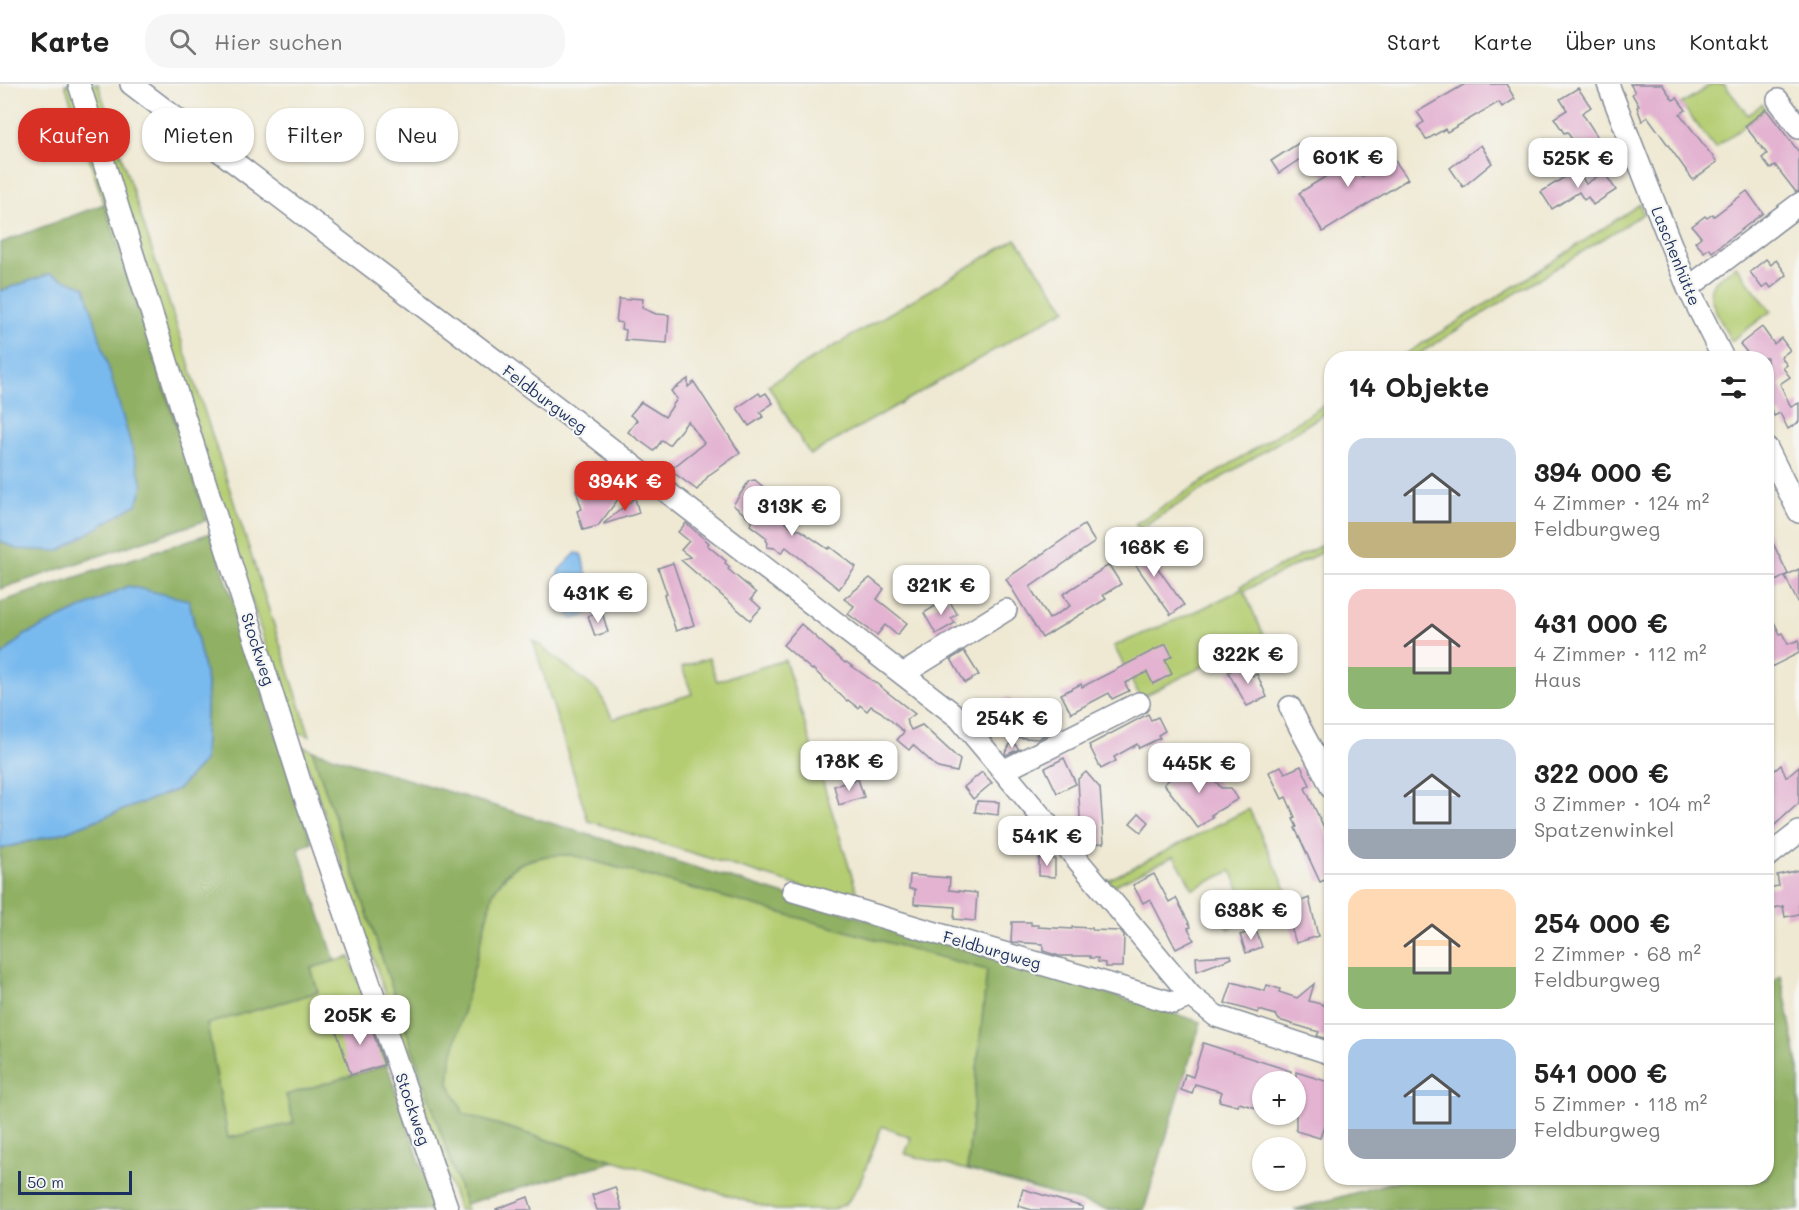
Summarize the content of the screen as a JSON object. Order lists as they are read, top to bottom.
{
  "streets": {
    "street": ["Laschenhütte", "Feldburgweg", "Stockweg"]
  },
  "scale_bar": "50 m",
  "page": {
    "header": "Karte",
    "search": "Hier suchen",
    "nav": [
      "Start",
      "Karte",
      "Über uns",
      "Kontakt"
    ],
    "chip": [
      "Kaufen",
      "Mieten",
      "Filter",
      "Neu"
    ],
    "price": [
      "601K €",
      "525K €",
      "394K €",
      "313K €",
      "168K €",
      "321K €",
      "431K €",
      "322K €",
      "254K €",
      "178K €",
      "445K €",
      "541K €",
      "638K €",
      "205K €"
    ],
    "heading": "14 Objekte",
    "list": [
      {
        "name": "394 000 €",
        "note": "4 Zimmer · 124 m² · Feldburgweg"
      },
      {
        "name": "431 000 €",
        "note": "4 Zimmer · 112 m² · Haus"
      },
      {
        "name": "322 000 €",
        "note": "3 Zimmer · 104 m² · Spatzenwinkel"
      },
      {
        "name": "254 000 €",
        "note": "2 Zimmer · 68 m² · Feldburgweg"
      },
      {
        "name": "541 000 €",
        "note": "5 Zimmer · 118 m² · Feldburgweg"
      }
    ],
    "map_buttons": ["+", "−"],
    "scale": "50 m"
  }
}
